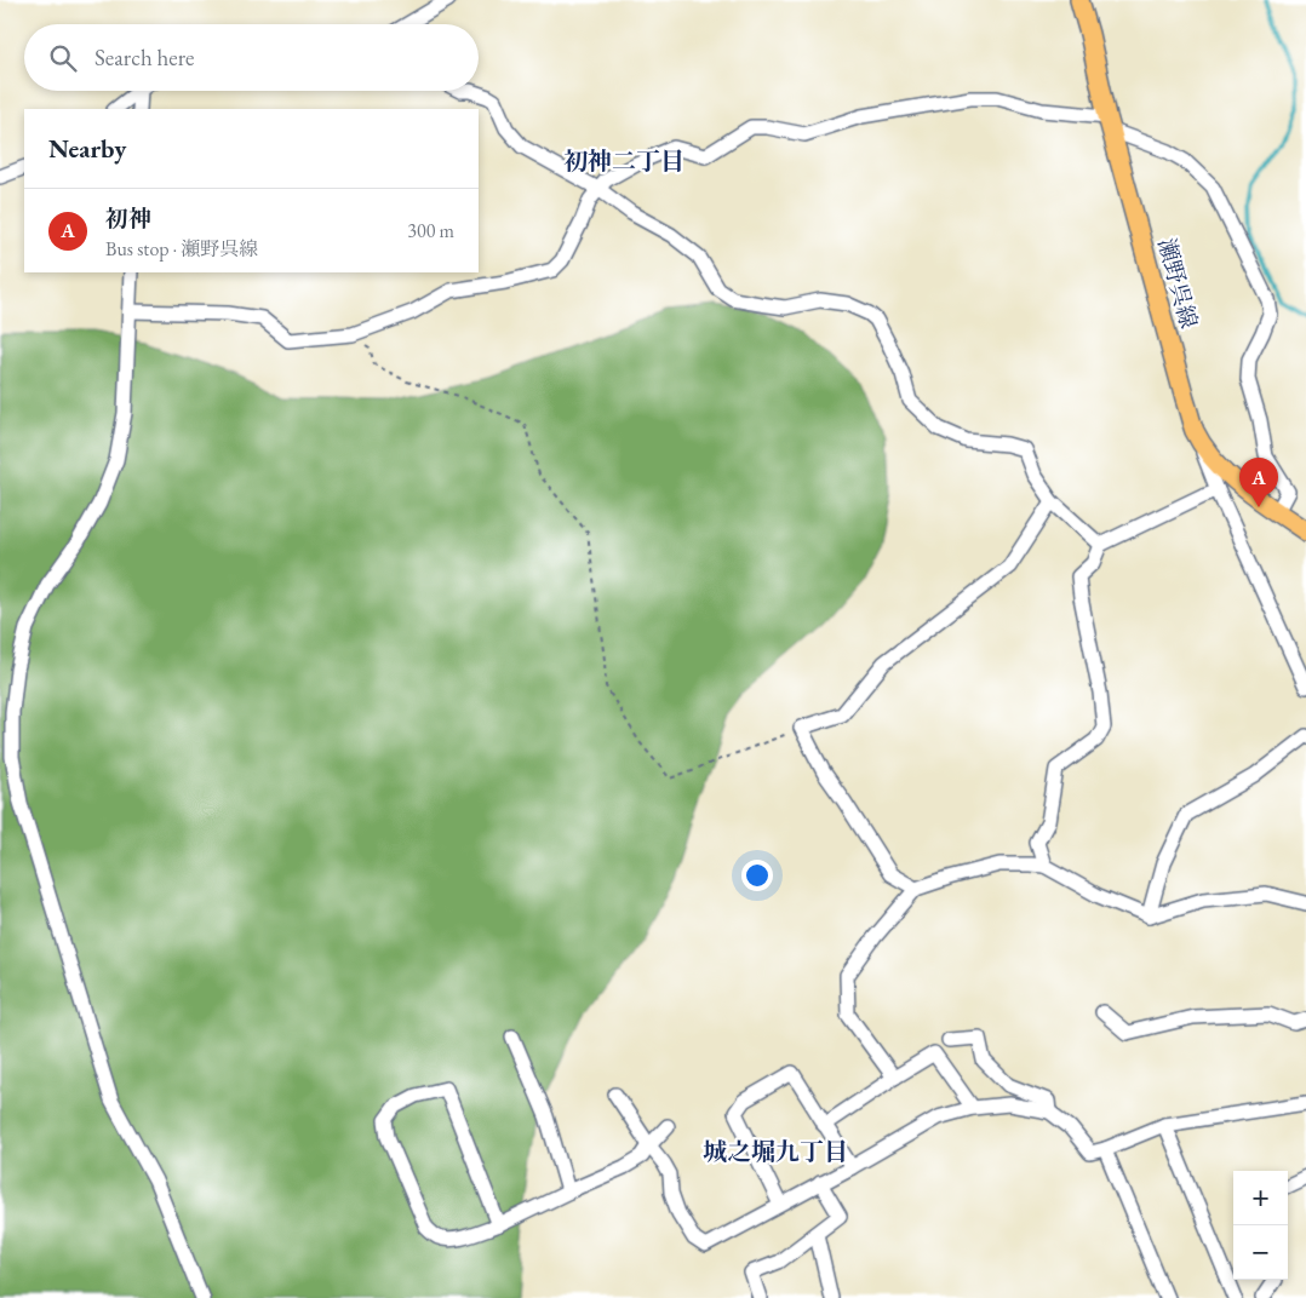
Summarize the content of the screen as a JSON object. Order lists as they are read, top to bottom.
{
  "streets": {
    "main road": ["瀬野呉線"]
  },
  "districts": ["初神二丁目", "城之堀九丁目"],
  "page": {
    "search": "Search here",
    "heading": "Nearby",
    "list": [
      {
        "mark": "A",
        "name": "初神",
        "note": "Bus stop · 瀬野呉線",
        "value": "300 m"
      }
    ],
    "pins": "A",
    "map_buttons": ["+", "−"]
  }
}
